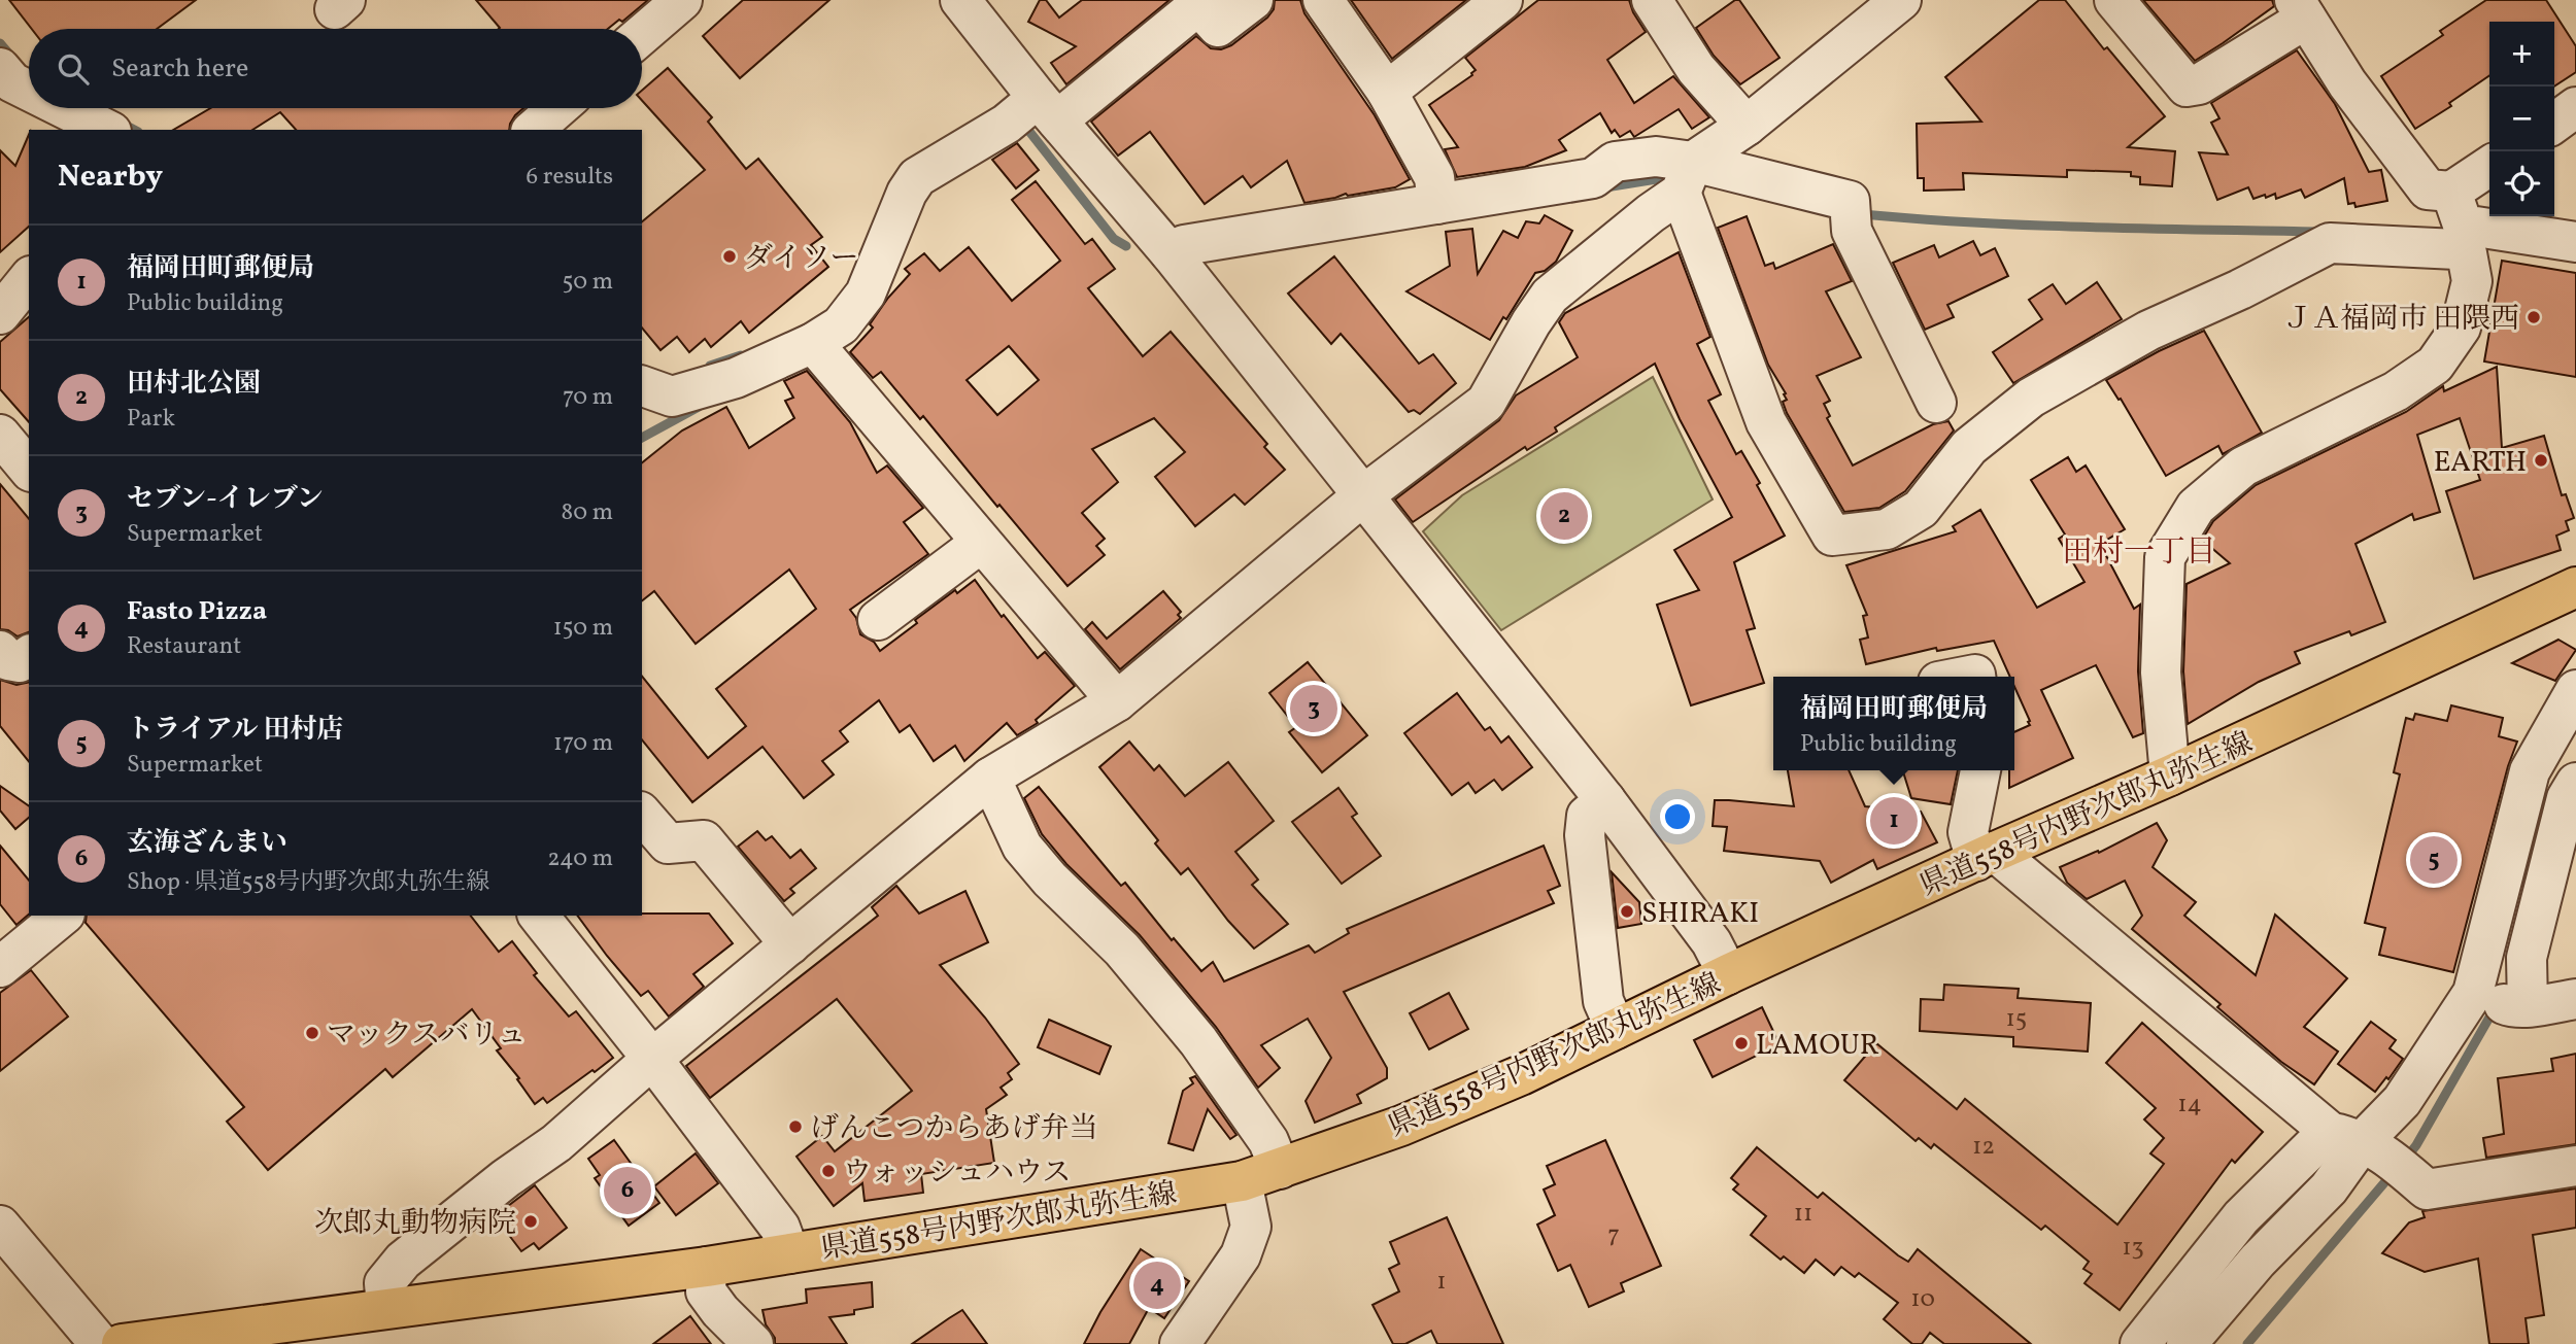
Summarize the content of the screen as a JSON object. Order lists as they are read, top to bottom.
{
  "streets": {
    "main road": ["県道558号内野次郎丸弥生線"]
  },
  "districts": ["田村一丁目"],
  "places": [
    "ダイソー",
    "ＪＡ福岡市 田隈西",
    "EARTH",
    "SHIRAKI",
    "マックスバリュ",
    "L'AMOUR",
    "げんこつからあげ弁当",
    "ウォッシュハウス",
    "次郎丸動物病院"
  ],
  "house_numbers": [
    "15",
    "14",
    "12",
    "11",
    "7",
    "13",
    "1",
    "10"
  ],
  "page": {
    "map_buttons": ["+", "−"],
    "search": "Search here",
    "heading": ["Nearby", "6 results"],
    "list": [
      {
        "mark": "1",
        "name": "福岡田町郵便局",
        "note": "Public building",
        "value": "50 m"
      },
      {
        "mark": "2",
        "name": "田村北公園",
        "note": "Park",
        "value": "70 m"
      },
      {
        "mark": "3",
        "name": "セブン-イレブン",
        "note": "Supermarket",
        "value": "80 m"
      },
      {
        "mark": "4",
        "name": "Fasto Pizza",
        "note": "Restaurant",
        "value": "150 m"
      },
      {
        "mark": "5",
        "name": "トライアル 田村店",
        "note": "Supermarket",
        "value": "170 m"
      },
      {
        "mark": "6",
        "name": "玄海ざんまい",
        "note": "Shop · 県道558号内野次郎丸弥生線",
        "value": "240 m"
      }
    ],
    "pins": [
      "2",
      "3",
      "1",
      "5",
      "6",
      "4"
    ],
    "popup": ["福岡田町郵便局", "Public building"]
  }
}
